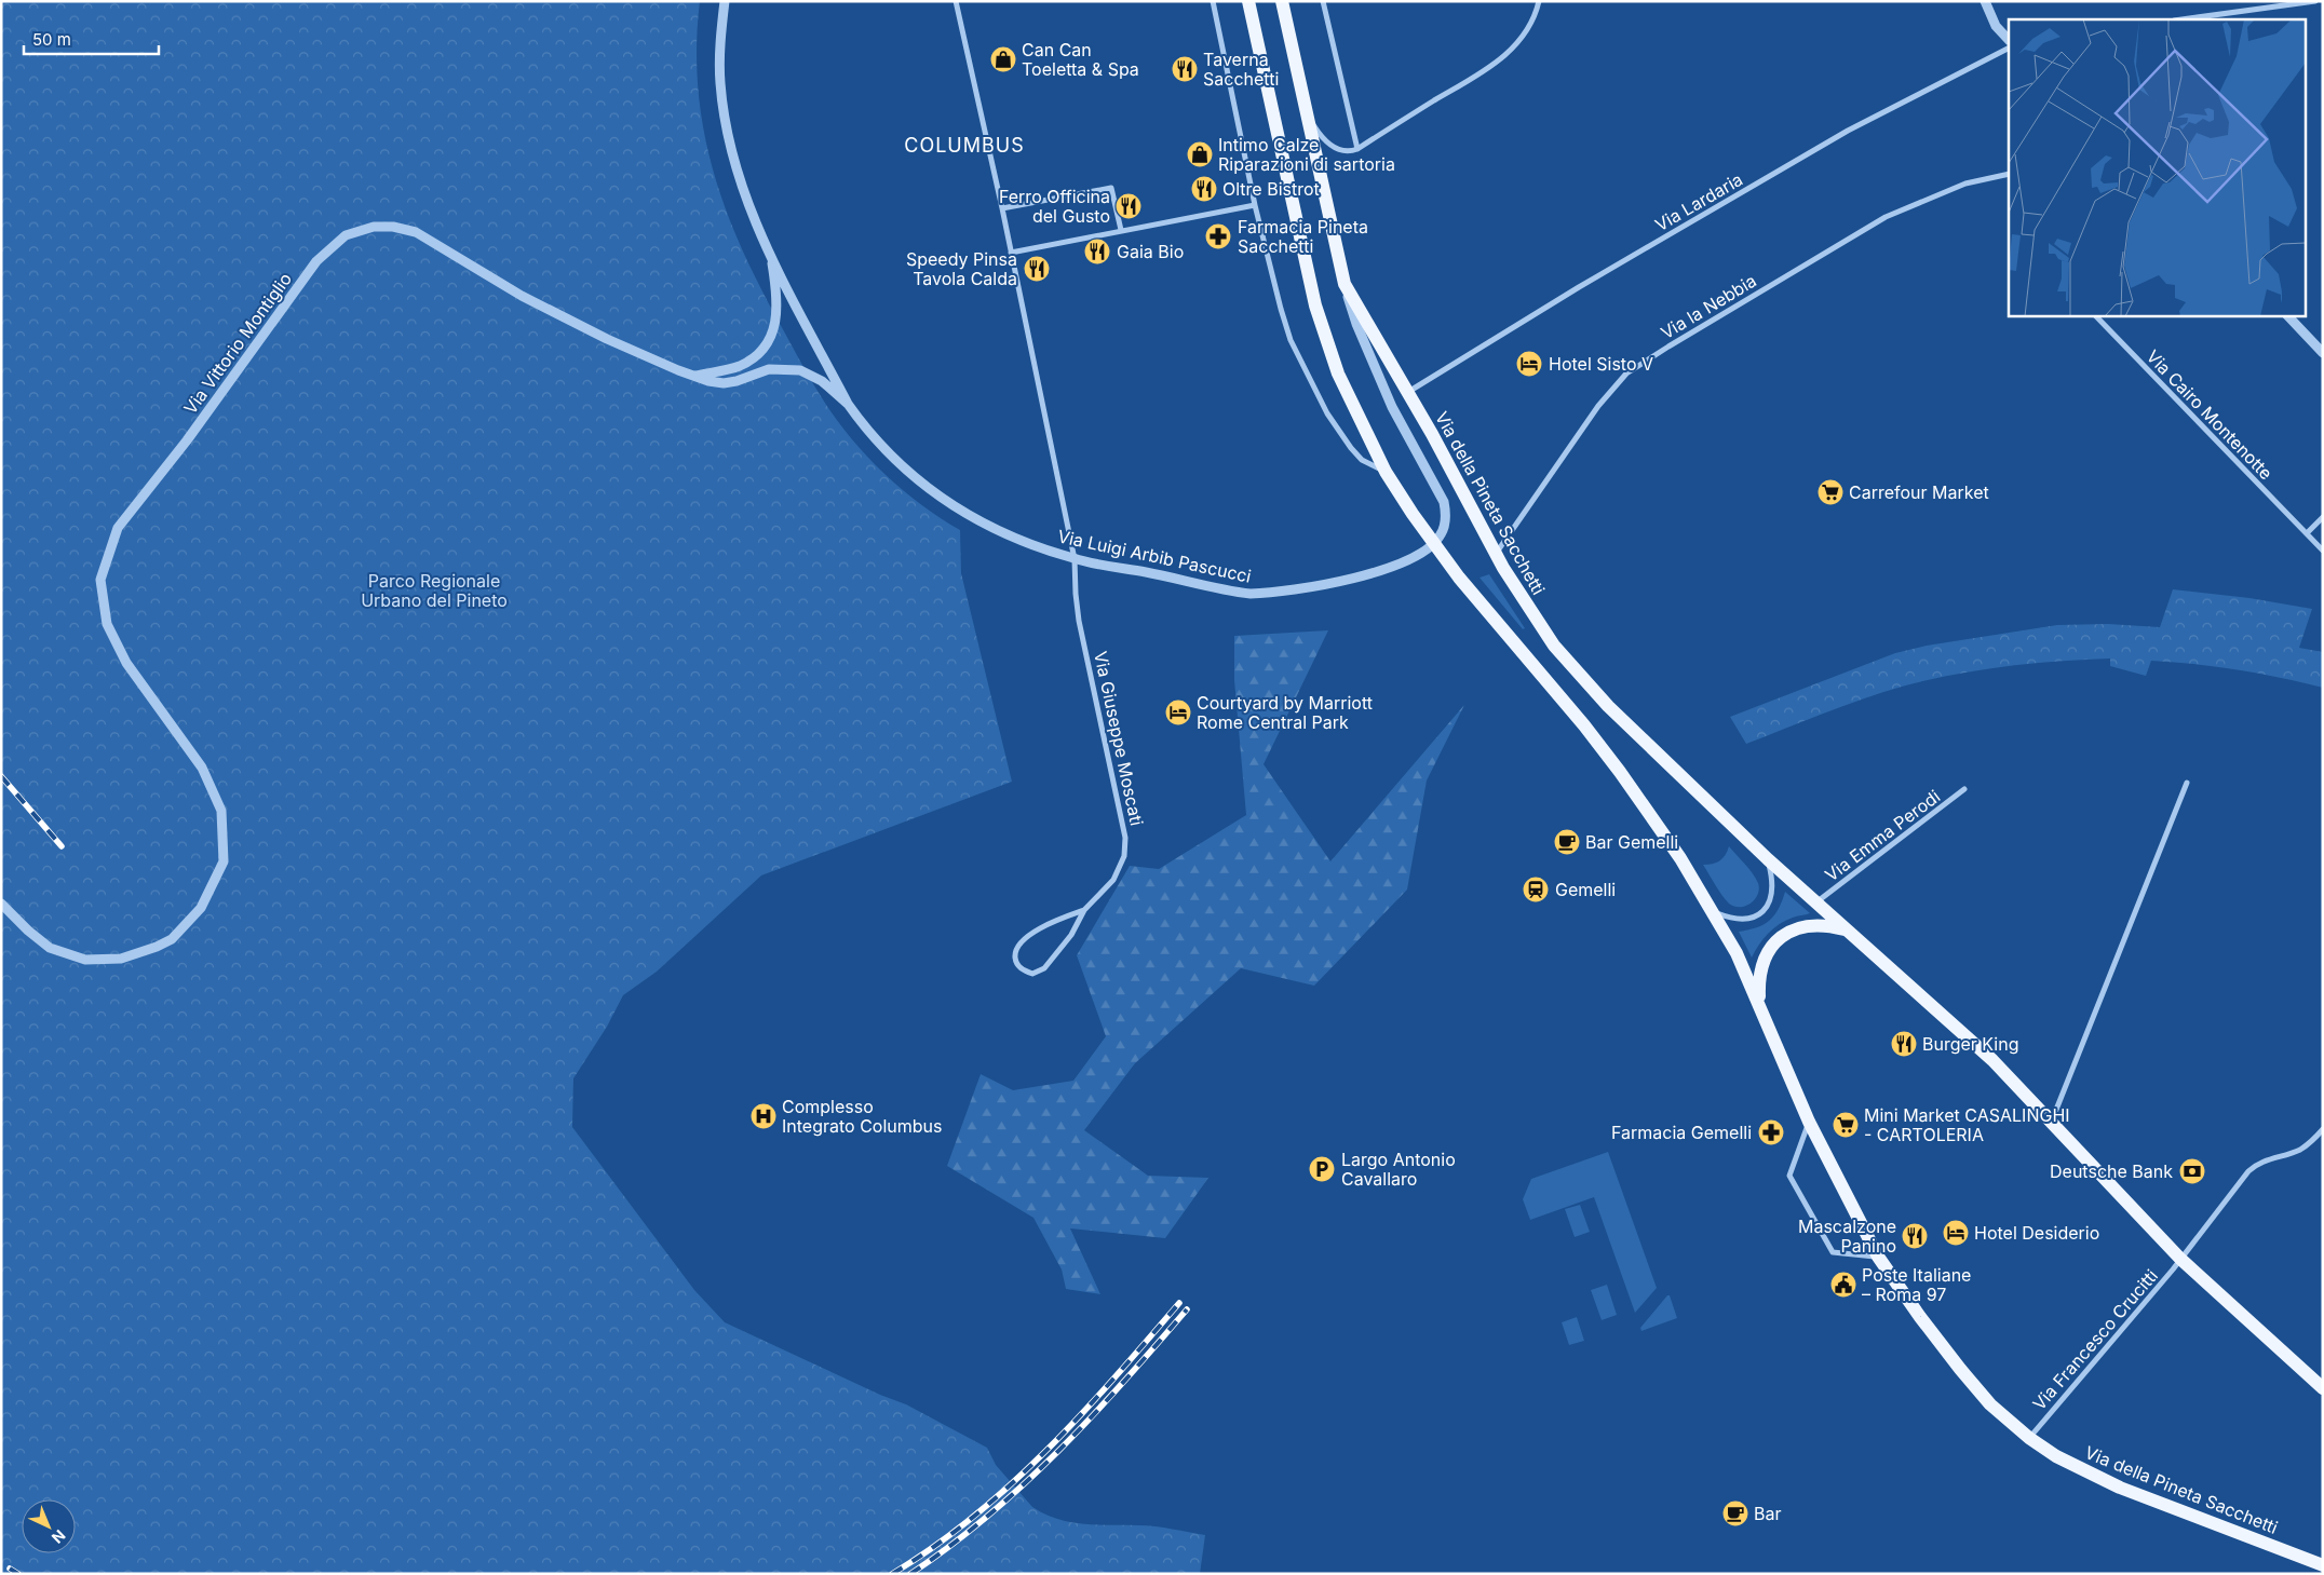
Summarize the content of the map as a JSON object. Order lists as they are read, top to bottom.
{
  "streets": {
    "main road": ["Via della Pineta Sacchetti"],
    "street": [
      "Via Lardaria",
      "Via la Nebbia",
      "Via Vittorio Montiglio",
      "Via Cairo Montenotte",
      "Via Luigi Arbib Pascucci",
      "Via Giuseppe Moscati",
      "Via Emma Perodi",
      "Via Francesco Crucitti"
    ]
  },
  "crossings": [
    ["Via Lardaria", "Via della Pineta Sacchetti"],
    ["Via la Nebbia", "Via della Pineta Sacchetti"],
    ["Via Vittorio Montiglio", "Via Luigi Arbib Pascucci"],
    ["Via della Pineta Sacchetti", "Via Luigi Arbib Pascucci"],
    ["Via della Pineta Sacchetti", "Via Emma Perodi"],
    ["Via della Pineta Sacchetti", "Via Francesco Crucitti"],
    ["Via Luigi Arbib Pascucci", "Via Giuseppe Moscati"]
  ],
  "districts": ["COLUMBUS"],
  "parks": ["Parco Regionale Urbano del Pineto"],
  "places": {
    "shop": ["Can Can Toeletta & Spa", "Intimo Calze Riparazioni di sartoria"],
    "restaurant": [
      "Taverna Sacchetti",
      "Oltre Bistrot",
      "Ferro Officina del Gusto",
      "Gaia Bio",
      "Speedy Pinsa Tavola Calda",
      "Burger King",
      "Mascalzone Panino"
    ],
    "pharmacy": ["Farmacia Pineta Sacchetti", "Farmacia Gemelli"],
    "hotel": ["Hotel Sisto V", "Courtyard by Marriott Rome Central Park", "Hotel Desiderio"],
    "supermarket": ["Carrefour Market", "Mini Market CASALINGHI - CARTOLERIA"],
    "cafe": ["Bar Gemelli", "Bar"],
    "station": ["Gemelli"],
    "hospital": ["Complesso Integrato Columbus"],
    "parking": ["Largo Antonio Cavallaro"],
    "bank": ["Deutsche Bank"],
    "public building": ["Poste Italiane – Roma 97"]
  },
  "scale_bar": "50 m",
  "north": "bottom right"
}
